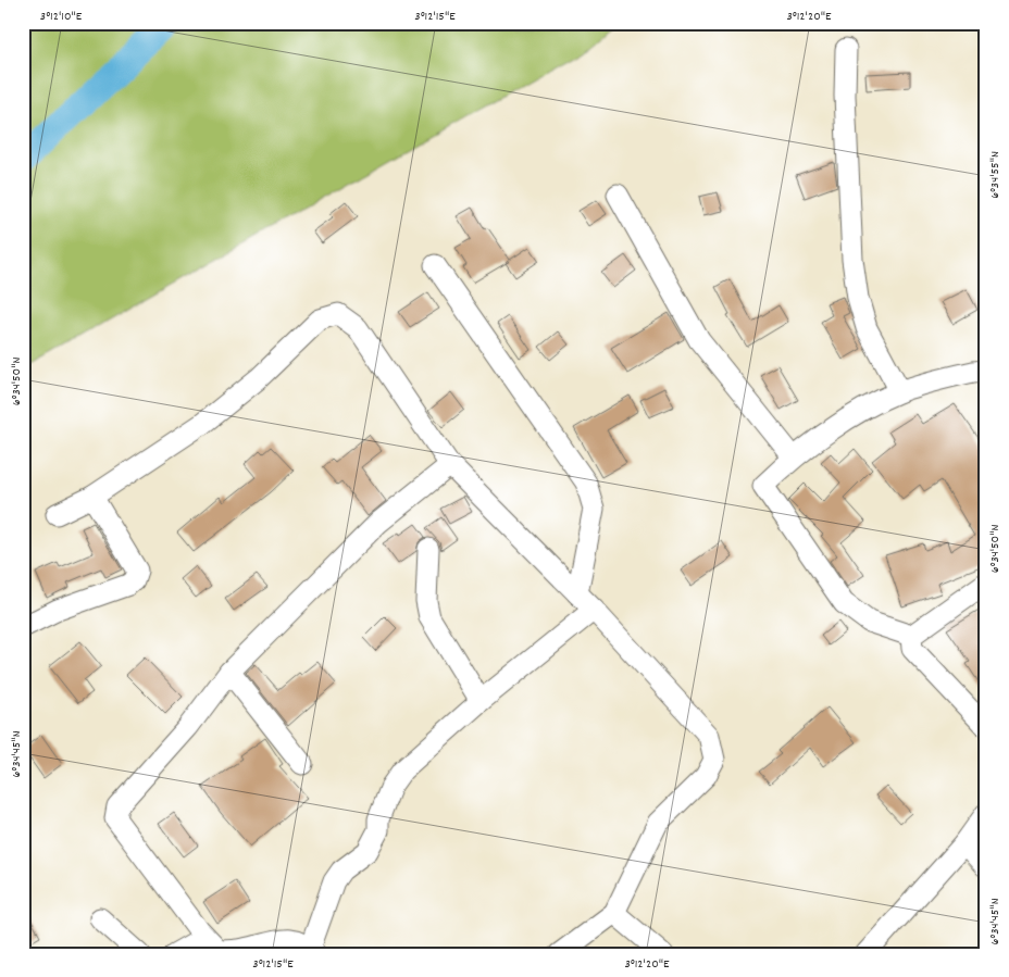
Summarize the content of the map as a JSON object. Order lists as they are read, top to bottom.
{
  "coordinates": [
    "3°12'10\"E",
    "3°12'15\"E",
    "3°12'20\"E",
    "6°34'55\"N",
    "6°34'50\"N",
    "6°34'45\"N"
  ]
}
